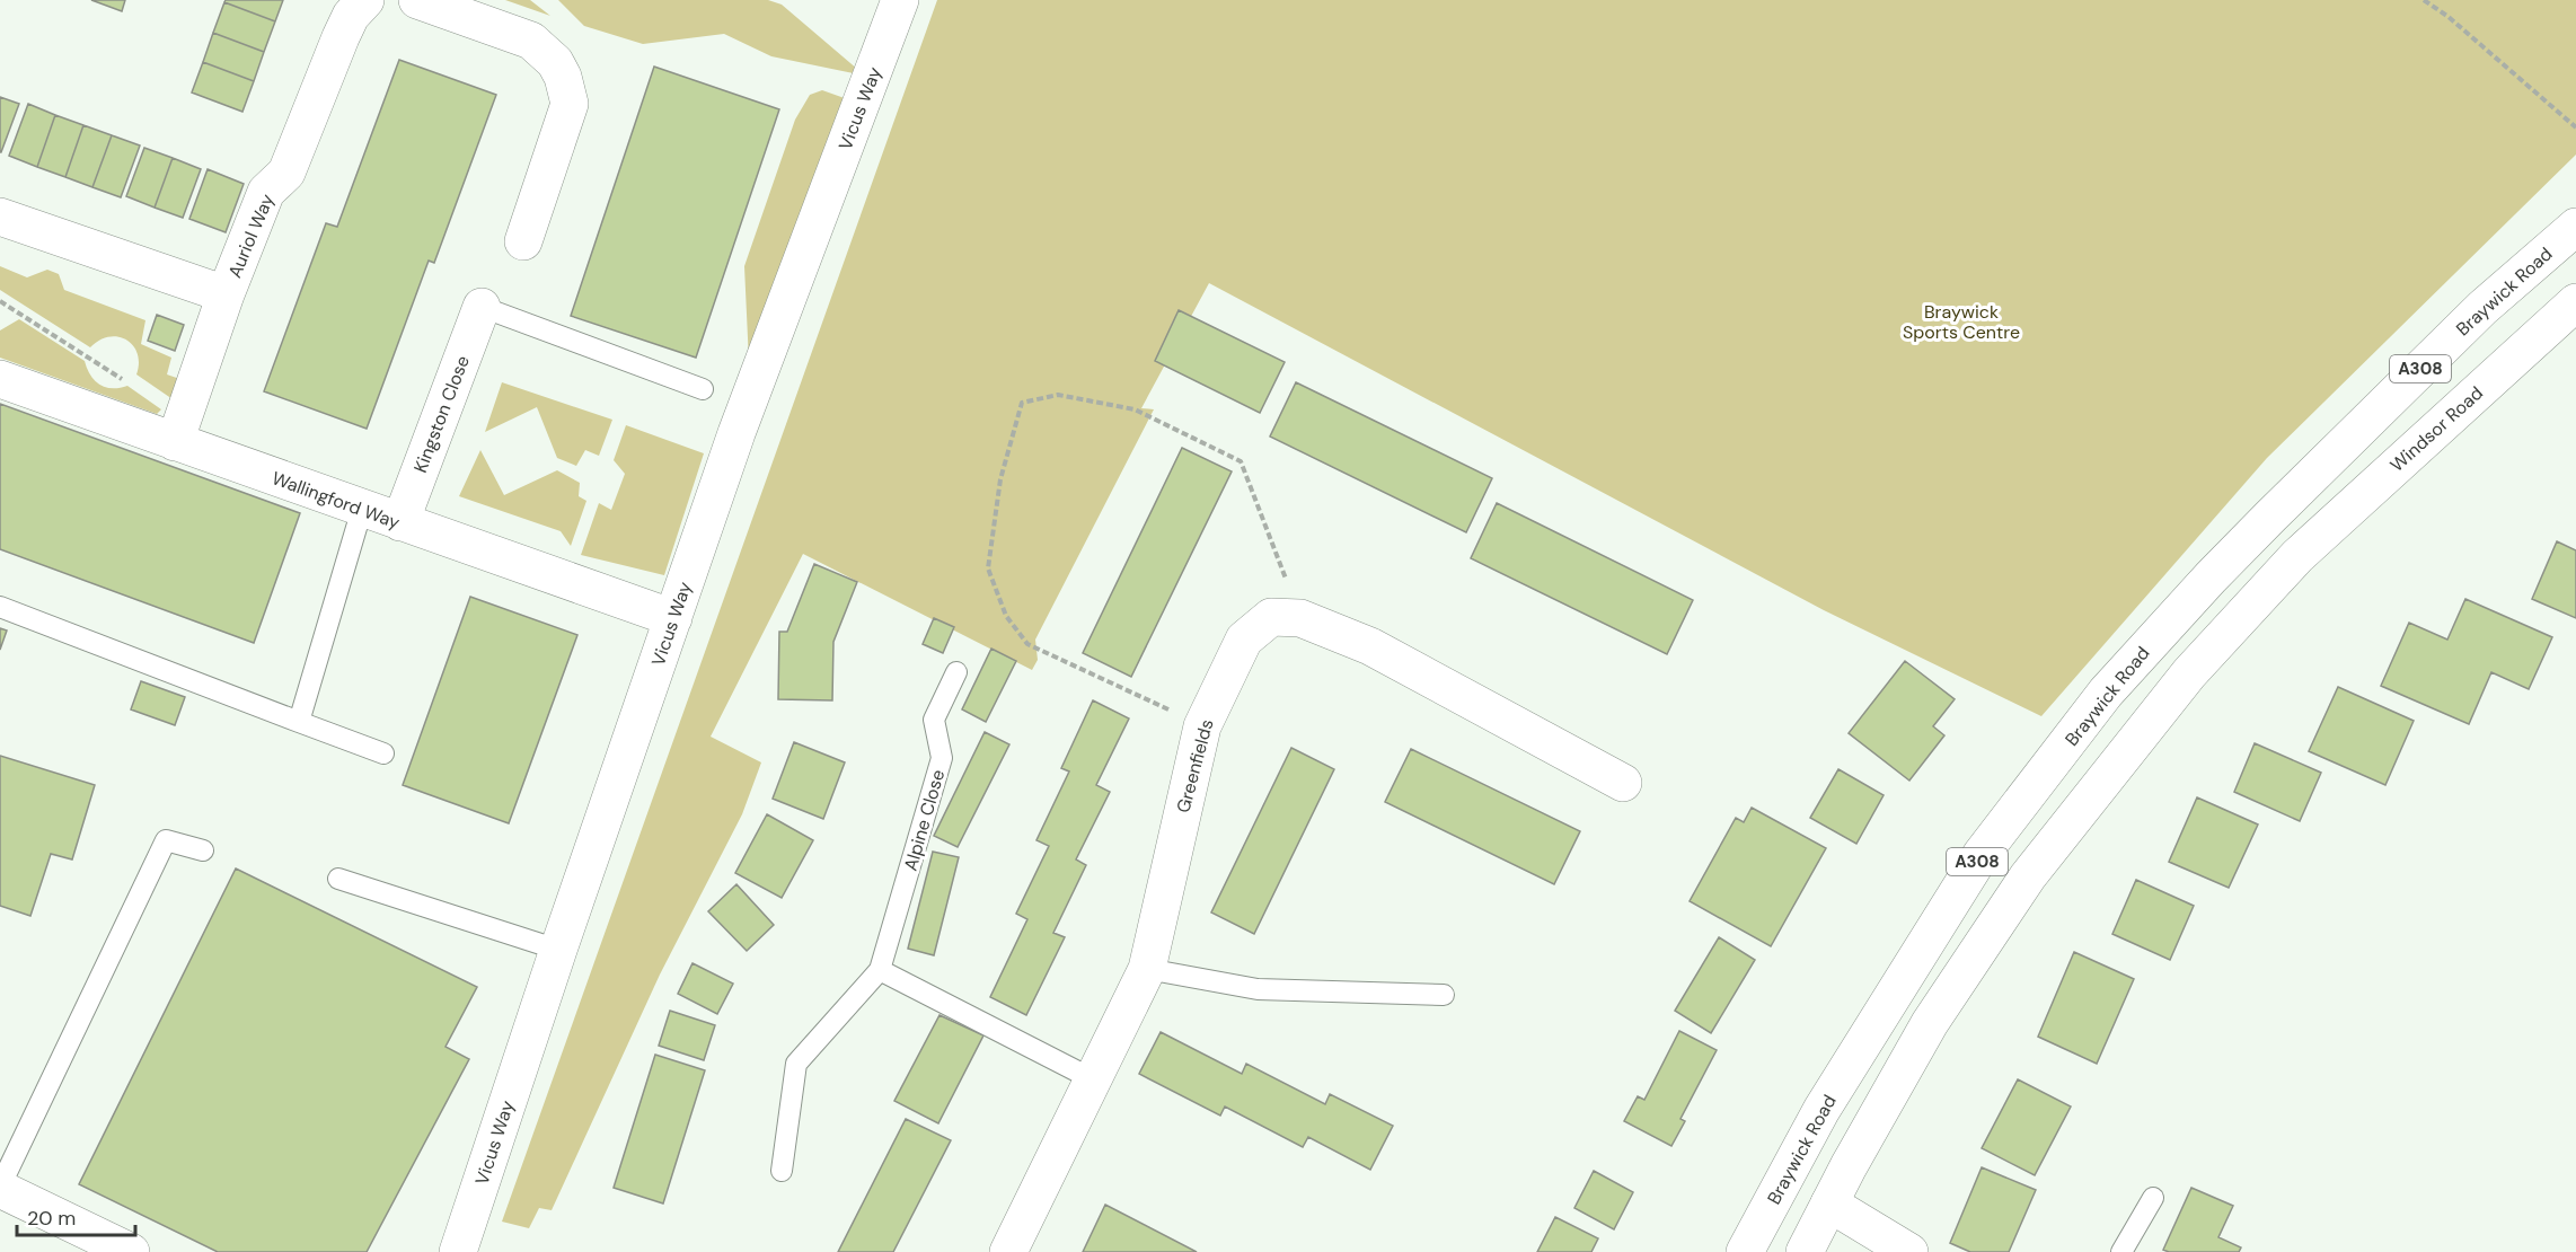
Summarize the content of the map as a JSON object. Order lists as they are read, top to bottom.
{
  "streets": {
    "street": [
      "Vicus Way",
      "Auriol Way",
      "Braywick Road",
      "A308",
      "Kingston Close",
      "Windsor Road",
      "Wallingford Way",
      "Greenfields"
    ],
    "lane": ["Alpine Close"]
  },
  "crossings": [
    ["Vicus Way", "Wallingford Way"],
    ["Auriol Way", "Wallingford Way"],
    ["A308", "Windsor Road"],
    ["Kingston Close", "Wallingford Way"]
  ],
  "parks": ["Braywick Sports Centre"],
  "scale_bar": "20 m"
}
